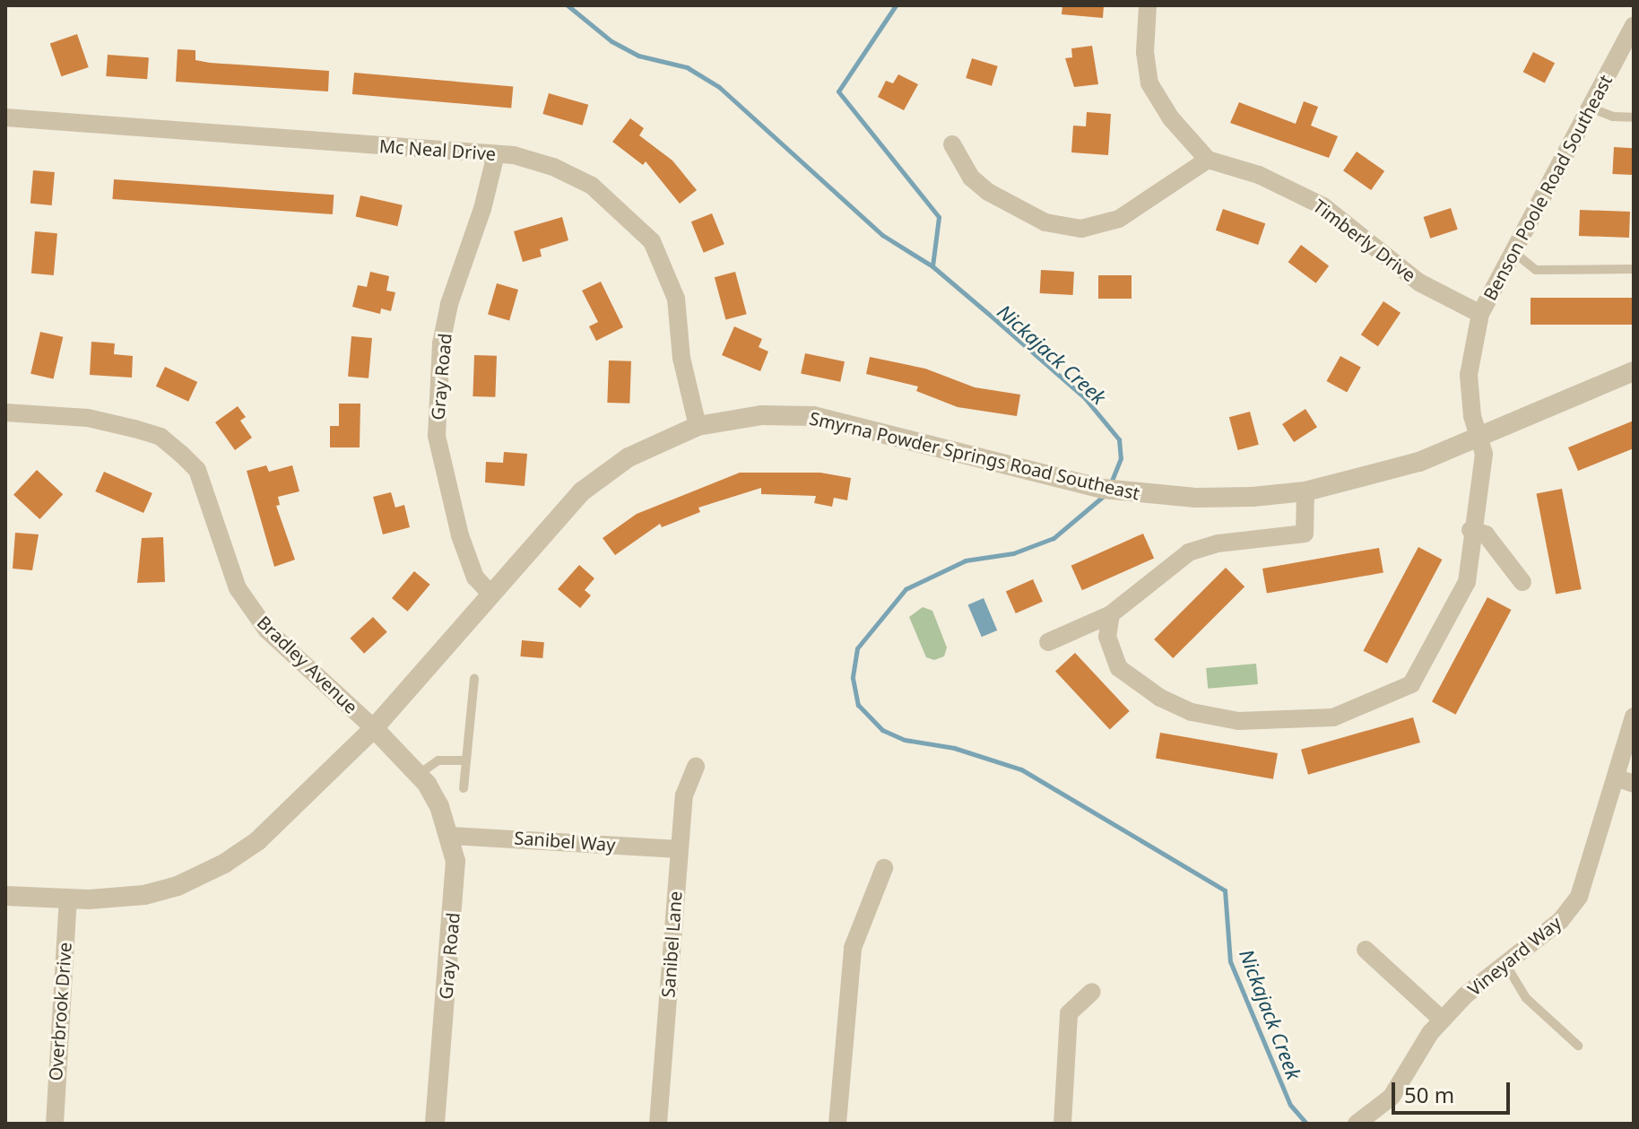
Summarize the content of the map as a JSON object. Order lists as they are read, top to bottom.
{
  "streets": {
    "street": [
      "Mc Neal Drive",
      "Benson Poole Road Southeast",
      "Timberly Drive",
      "Gray Road",
      "Smyrna Powder Springs Road Southeast",
      "Bradley Avenue",
      "Sanibel Way",
      "Sanibel Lane",
      "Vineyard Way",
      "Overbrook Drive"
    ]
  },
  "crossings": [
    ["Mc Neal Drive", "Gray Road"],
    ["Mc Neal Drive", "Smyrna Powder Springs Road Southeast"],
    ["Benson Poole Road Southeast", "Timberly Drive"],
    ["Benson Poole Road Southeast", "Smyrna Powder Springs Road Southeast"],
    ["Gray Road", "Smyrna Powder Springs Road Southeast"],
    ["Gray Road", "Bradley Avenue"],
    ["Gray Road", "Sanibel Way"],
    ["Smyrna Powder Springs Road Southeast", "Bradley Avenue"],
    ["Smyrna Powder Springs Road Southeast", "Overbrook Drive"],
    ["Sanibel Way", "Sanibel Lane"]
  ],
  "water": ["Nickajack Creek"],
  "scale_bar": "50 m"
}
